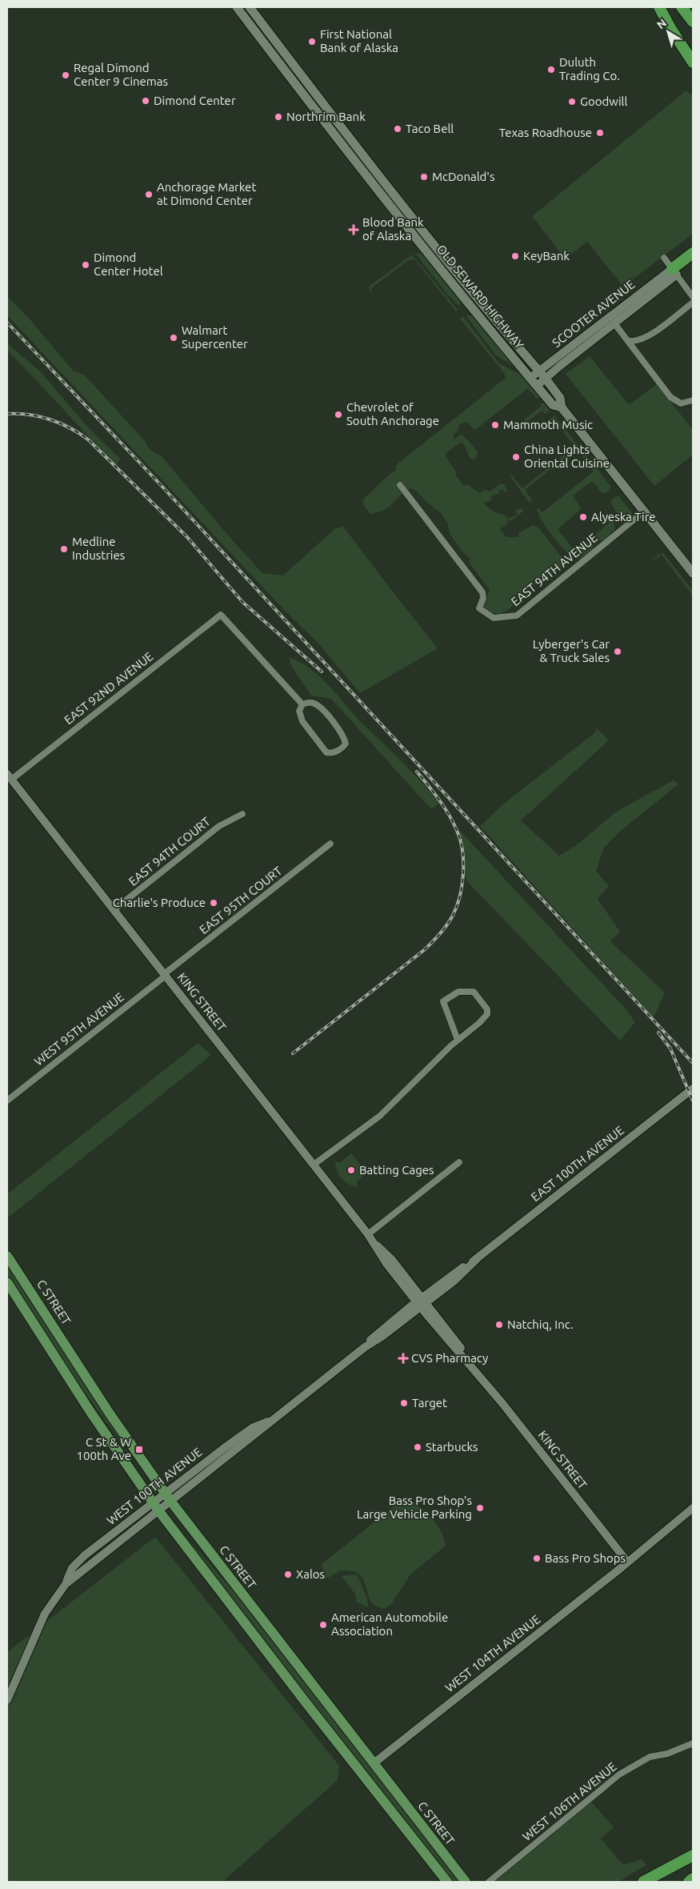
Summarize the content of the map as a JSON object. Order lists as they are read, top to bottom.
{
  "streets": {
    "main road": ["OLD SEWARD HIGHWAY", "C STREET"],
    "street": [
      "SCOOTER AVENUE",
      "EAST 94TH AVENUE",
      "EAST 92ND AVENUE",
      "EAST 94TH COURT",
      "EAST 95TH COURT",
      "KING STREET",
      "WEST 95TH AVENUE",
      "EAST 100TH AVENUE",
      "WEST 100TH AVENUE",
      "WEST 104TH AVENUE",
      "WEST 106TH AVENUE"
    ]
  },
  "crossings": [
    ["OLD SEWARD HIGHWAY", "SCOOTER AVENUE"],
    ["OLD SEWARD HIGHWAY", "EAST 94TH AVENUE"],
    ["EAST 92ND AVENUE", "KING STREET"],
    ["EAST 94TH COURT", "KING STREET"],
    ["EAST 95TH COURT", "KING STREET"],
    ["EAST 95TH COURT", "WEST 95TH AVENUE"],
    ["KING STREET", "WEST 95TH AVENUE"],
    ["KING STREET", "EAST 100TH AVENUE"],
    ["KING STREET", "WEST 100TH AVENUE"],
    ["KING STREET", "WEST 104TH AVENUE"],
    ["EAST 100TH AVENUE", "WEST 100TH AVENUE"],
    ["C STREET", "WEST 100TH AVENUE"],
    ["C STREET", "WEST 104TH AVENUE"]
  ],
  "places": {
    "other": [
      "First National Bank of Alaska",
      "Duluth Trading Co.",
      "Regal Dimond Center 9 Cinemas",
      "Dimond Center",
      "Goodwill",
      "Northrim Bank",
      "Taco Bell",
      "Texas Roadhouse",
      "McDonald's",
      "Anchorage Market at Dimond Center",
      "KeyBank",
      "Dimond Center Hotel",
      "Walmart Supercenter",
      "Chevrolet of South Anchorage",
      "Mammoth Music",
      "China Lights Oriental Cuisine",
      "Alyeska Tire",
      "Medline Industries",
      "Lyberger's Car & Truck Sales",
      "Charlie's Produce",
      "Batting Cages",
      "Natchiq, Inc.",
      "Target",
      "Starbucks",
      "Bass Pro Shop's Large Vehicle Parking",
      "Bass Pro Shops",
      "Xalos",
      "American Automobile Association"
    ],
    "health": ["Blood Bank of Alaska", "CVS Pharmacy"],
    "transit": ["C St & W 100th Ave"]
  },
  "north": "top left"
}
